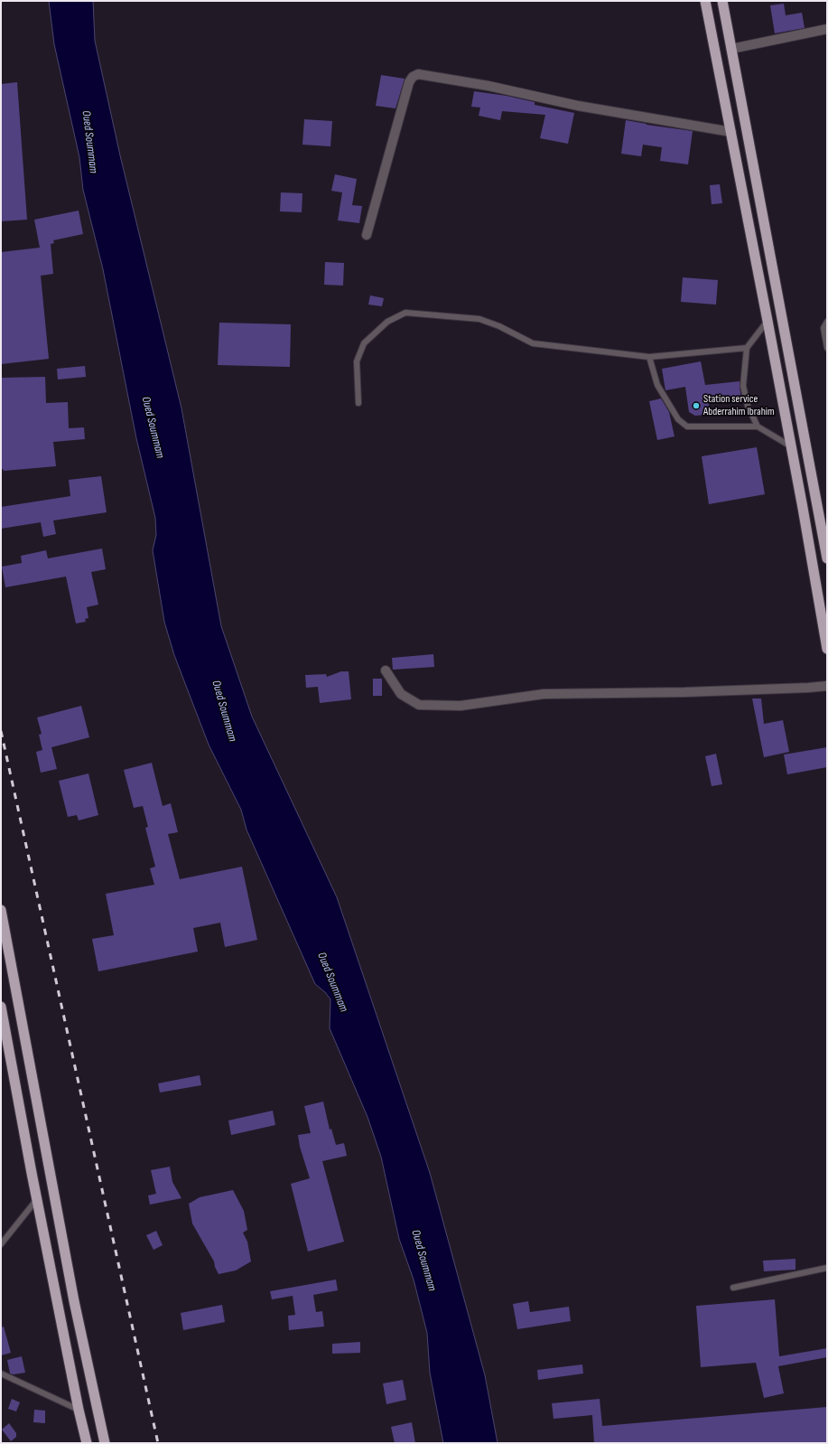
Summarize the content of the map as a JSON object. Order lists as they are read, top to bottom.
{
  "water": ["Oued Soummam"],
  "places": ["Station service Abderrahim Ibrahim"]
}
